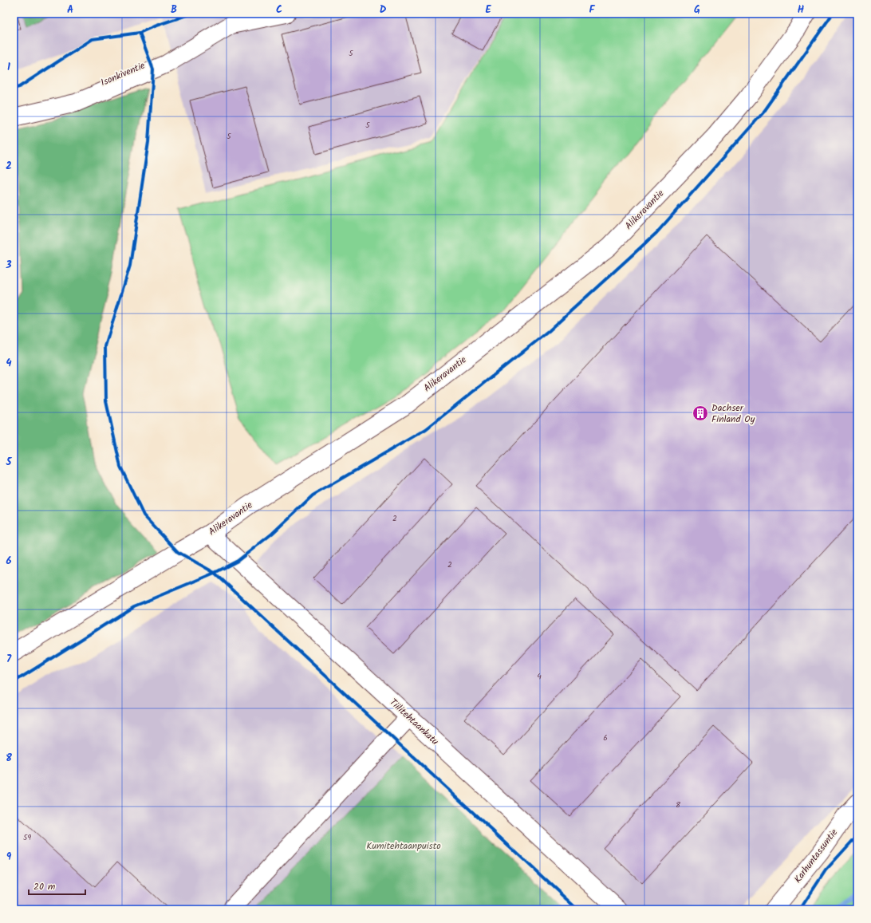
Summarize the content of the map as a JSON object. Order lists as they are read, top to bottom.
{
  "streets": {
    "street": [
      "Isonkiventie",
      "Alikeravantie",
      "Tiilitehtaankatu",
      "Karhuntassuntie"
    ]
  },
  "crossings": [
    ["Alikeravantie", "Tiilitehtaankatu"]
  ],
  "parks": ["Kumitehtaanpuisto"],
  "places": {
    "building": ["Dachser Finland Oy"]
  },
  "house_numbers": [
    "5",
    "5",
    "5",
    "2",
    "2",
    "4",
    "6",
    "8",
    "59"
  ],
  "scale_bar": "20 m",
  "grid": {
    "columns": [
      "A",
      "B",
      "C",
      "D",
      "E",
      "F",
      "G",
      "H"
    ],
    "rows": [
      "1",
      "2",
      "3",
      "4",
      "5",
      "6",
      "7",
      "8",
      "9"
    ]
  }
}
